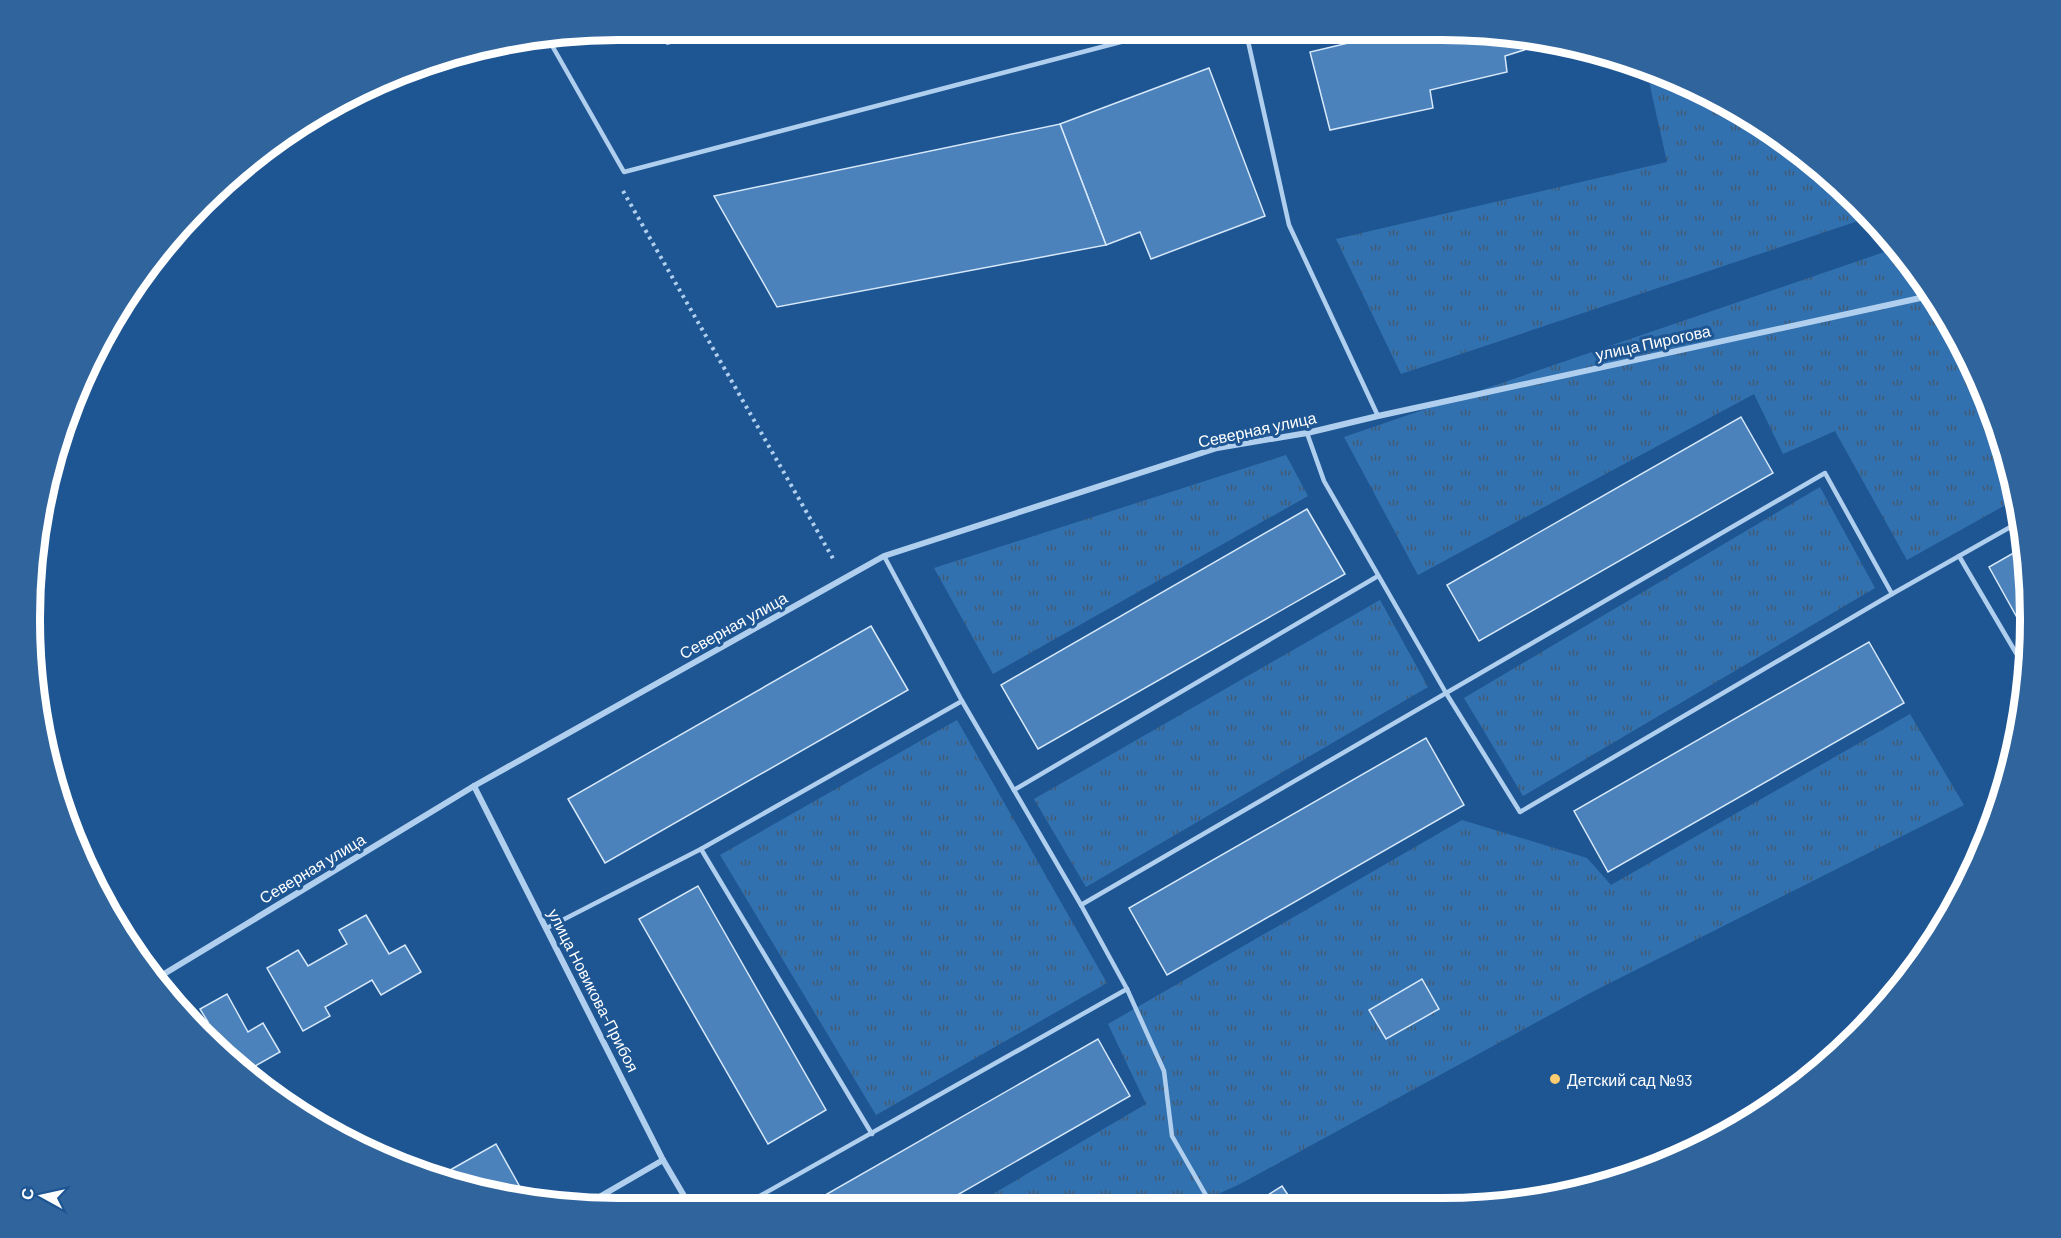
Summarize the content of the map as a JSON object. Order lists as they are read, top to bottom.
{
  "streets": {
    "street": ["улица Пирогова", "Северная улица", "улица Новикова-Прибоя"]
  },
  "crossings": [
    ["улица Пирогова", "Северная улица"],
    ["Северная улица", "улица Новикова-Прибоя"]
  ],
  "places": ["Детский сад №93"],
  "north": "left"
}
